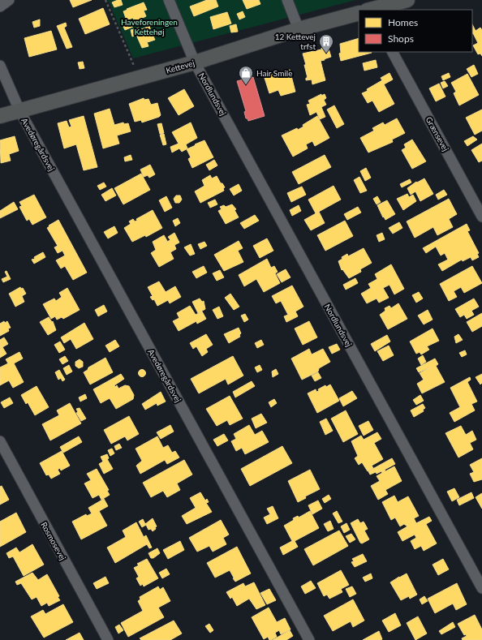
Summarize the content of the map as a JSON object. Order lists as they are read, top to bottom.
{
  "streets": {
    "street": [
      "Kettevej",
      "Nordlundsvej",
      "Grænsevej",
      "Avedøregårdsvej",
      "Rosmosevej"
    ]
  },
  "crossings": [
    ["Kettevej", "Nordlundsvej"],
    ["Kettevej", "Avedøregårdsvej"]
  ],
  "parks": ["Haveforeningen Kettehøj"],
  "places": {
    "building": ["12 Kettevej trfst"],
    "shop": ["Hair Smile"]
  },
  "legend": ["Homes", "Shops"]
}
